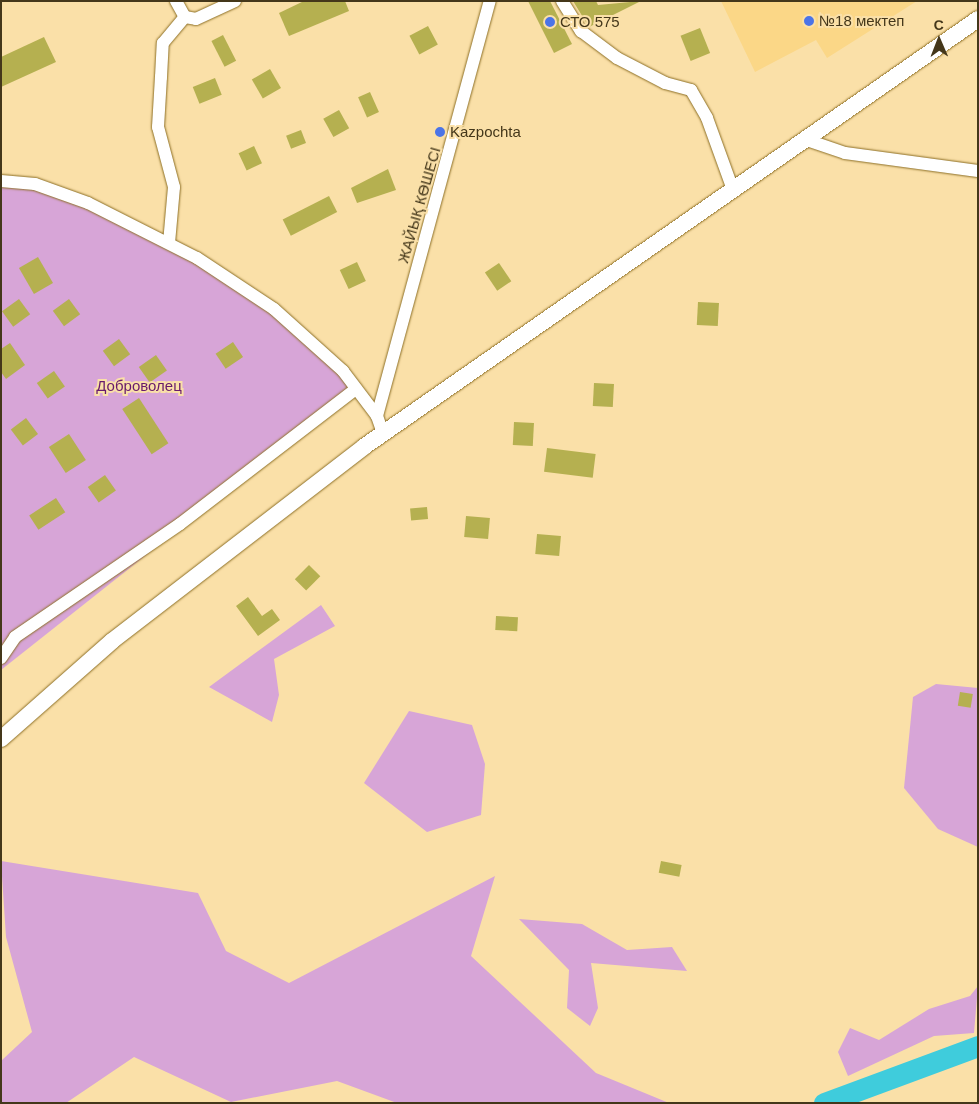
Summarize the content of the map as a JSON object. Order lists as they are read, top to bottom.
{
  "streets": {
    "street": ["ЖАЙЫҚ КӨШЕСІ"]
  },
  "parks": ["Доброволец"],
  "places": ["№18 мектеп", "СТО 575", "Kazpochta"],
  "north": "top"
}
